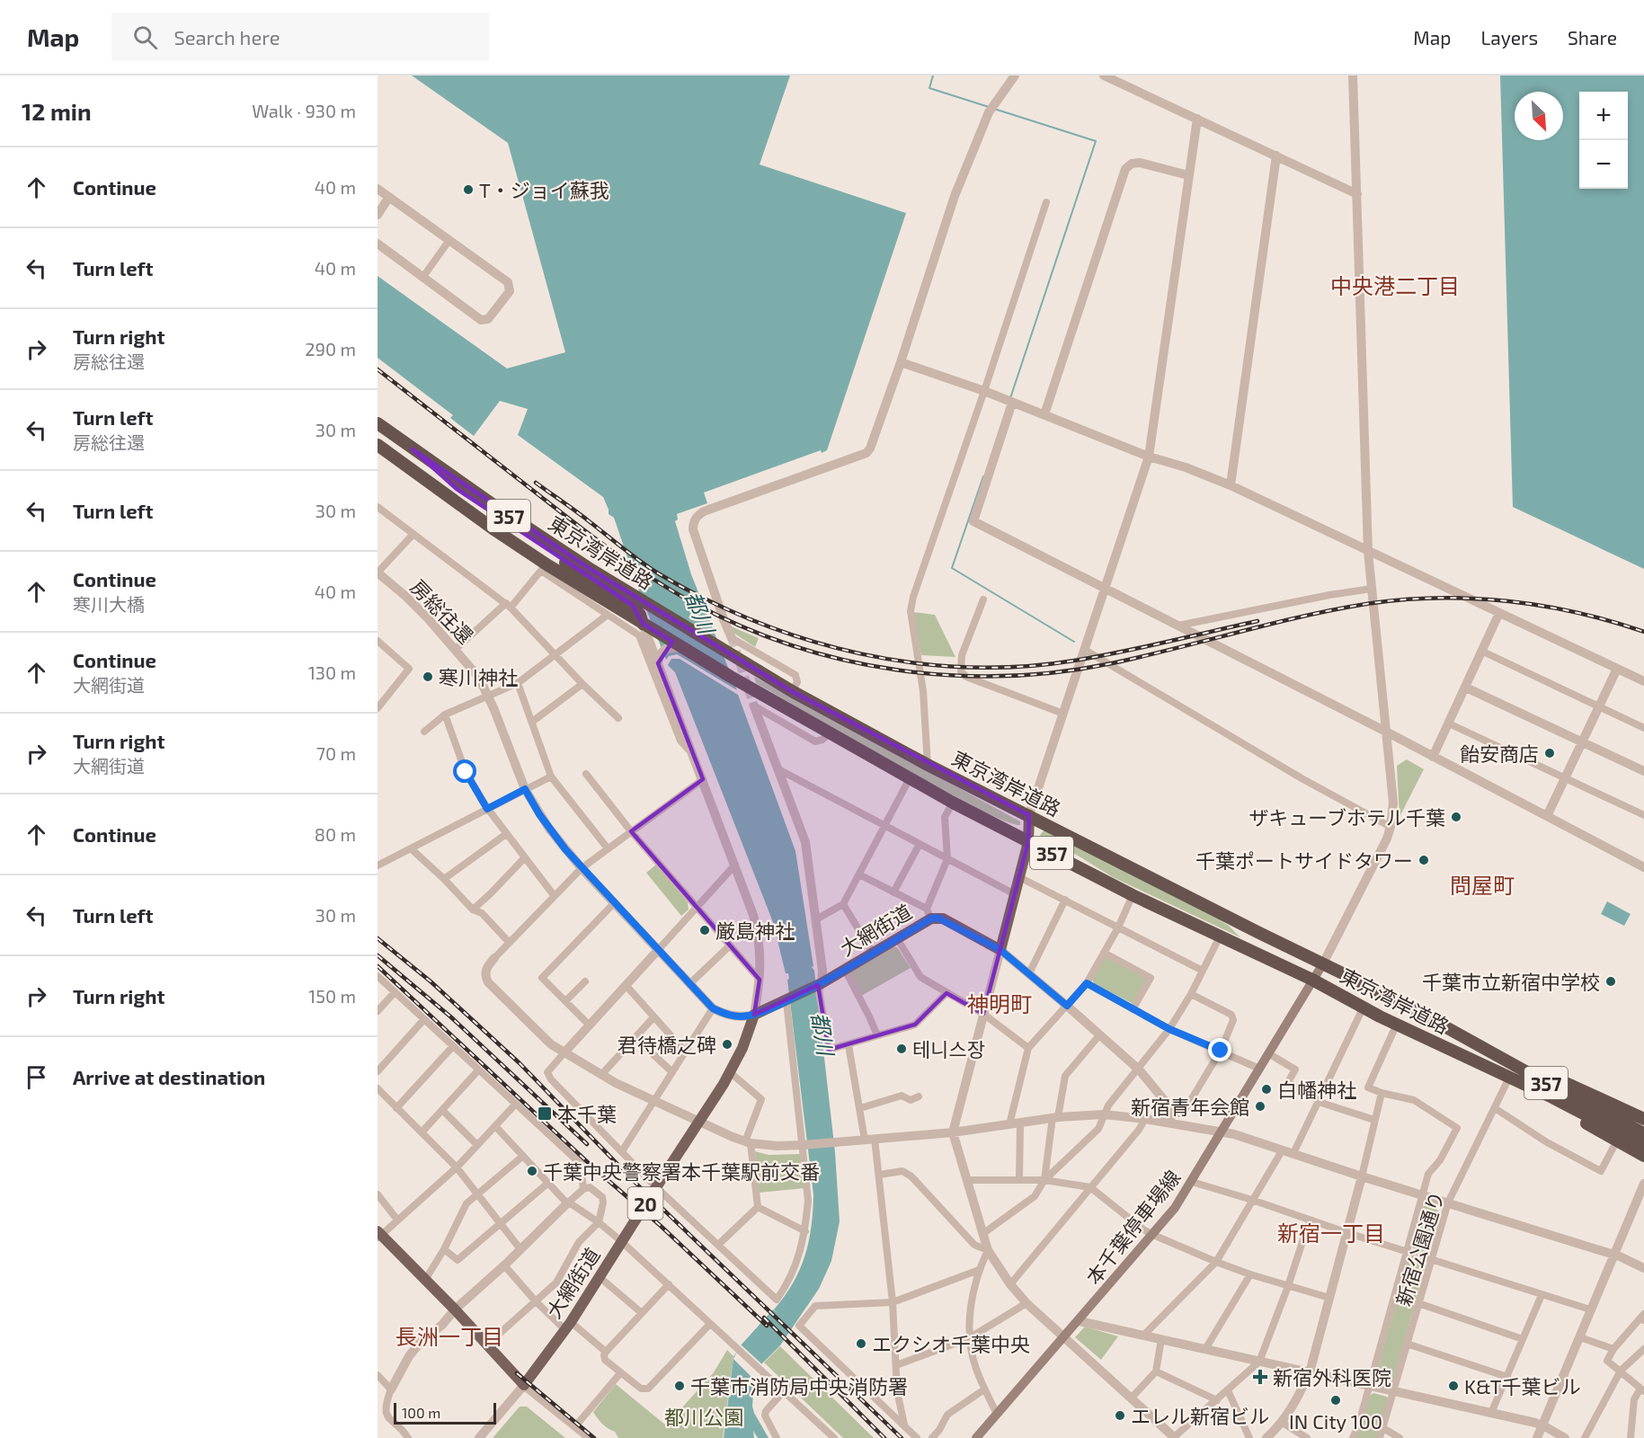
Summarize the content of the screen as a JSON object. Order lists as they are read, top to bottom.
{
  "streets": {
    "highway": ["357", "東京湾岸道路"],
    "main road": ["大網街道", "20", "本千葉停車場線"],
    "street": ["房総往還", "新宿公園通り"]
  },
  "crossings": [
    ["357", "東京湾岸道路"],
    ["東京湾岸道路", "本千葉停車場線"],
    ["東京湾岸道路", "新宿公園通り"],
    ["房総往還", "大網街道"]
  ],
  "districts": [
    "中央港二丁目",
    "問屋町",
    "神明町",
    "新宿一丁目",
    "長洲一丁目"
  ],
  "water": ["都川"],
  "parks": ["都川公園"],
  "places": {
    "other": [
      "T・ジョイ蘇我",
      "寒川神社",
      "飴安商店",
      "ザキューブホテル千葉",
      "千葉ポートサイドタワー",
      "厳島神社",
      "千葉市立新宿中学校",
      "君待橋之碑",
      "테니스장",
      "白幡神社",
      "新宿青年会館",
      "千葉中央警察署本千葉駅前交番",
      "エクシオ千葉中央",
      "千葉市消防局中央消防署",
      "K&T千葉ビル",
      "IN City 100",
      "エレル新宿ビル"
    ],
    "transit": ["本千葉"],
    "health": ["新宿外科医院"]
  },
  "scale_bar": "100 m",
  "north": "bottom right",
  "page": {
    "header": "Map",
    "search": "Search here",
    "nav": ["Map", "Layers", "Share"],
    "heading": ["12 min", "Walk · 930 m"],
    "map_buttons": ["+", "−"],
    "list": [
      ["Continue", "40 m"],
      ["Turn left", "40 m"],
      ["Turn right", "房総往還", "290 m"],
      ["Turn left", "房総往還", "30 m"],
      ["Turn left", "30 m"],
      ["Continue", "寒川大橋", "40 m"],
      ["Continue", "大網街道", "130 m"],
      ["Turn right", "大網街道", "70 m"],
      ["Continue", "80 m"],
      ["Turn left", "30 m"],
      ["Turn right", "150 m"],
      "Arrive at destination"
    ],
    "scale": "100 m"
  }
}
